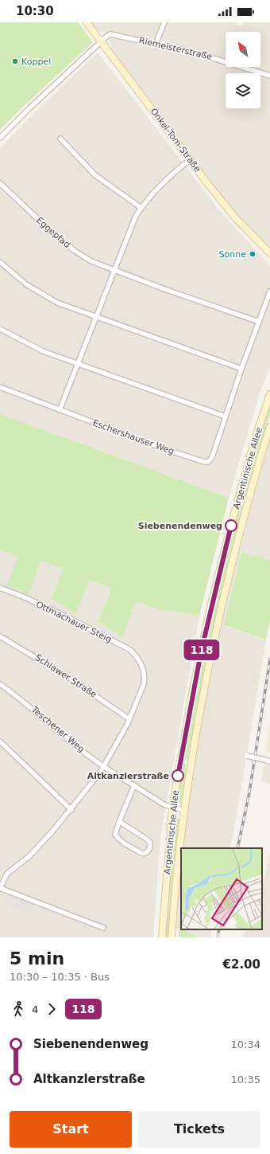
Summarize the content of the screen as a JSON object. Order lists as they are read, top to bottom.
{
  "streets": {
    "main road": ["Onkel-Tom-Straße", "Argentinische Allee"],
    "street": [
      "Riemeisterstraße",
      "Eggepfad",
      "Eschershauser Weg",
      "Ottmachauer Steig",
      "Schlawer Straße",
      "Teschener Weg"
    ]
  },
  "crossings": [
    ["Riemeisterstraße", "Onkel-Tom-Straße"],
    ["Ottmachauer Steig", "Schlawer Straße"]
  ],
  "places": [
    "Koppel",
    "Sonne",
    "Siebenendenweg",
    "Altkanzlerstraße"
  ],
  "lines": ["bus line 118"],
  "north": "top left",
  "page": {
    "status": "10:30",
    "on_map": "118",
    "heading": ["5 min", "10:30 – 10:35 · Bus", "€2.00"],
    "legs": ["4", "118"],
    "list": [
      {
        "name": "Siebenendenweg",
        "value": "10:34"
      },
      {
        "name": "Altkanzlerstraße",
        "value": "10:35"
      }
    ],
    "buttons": ["Start", "Tickets"]
  }
}
